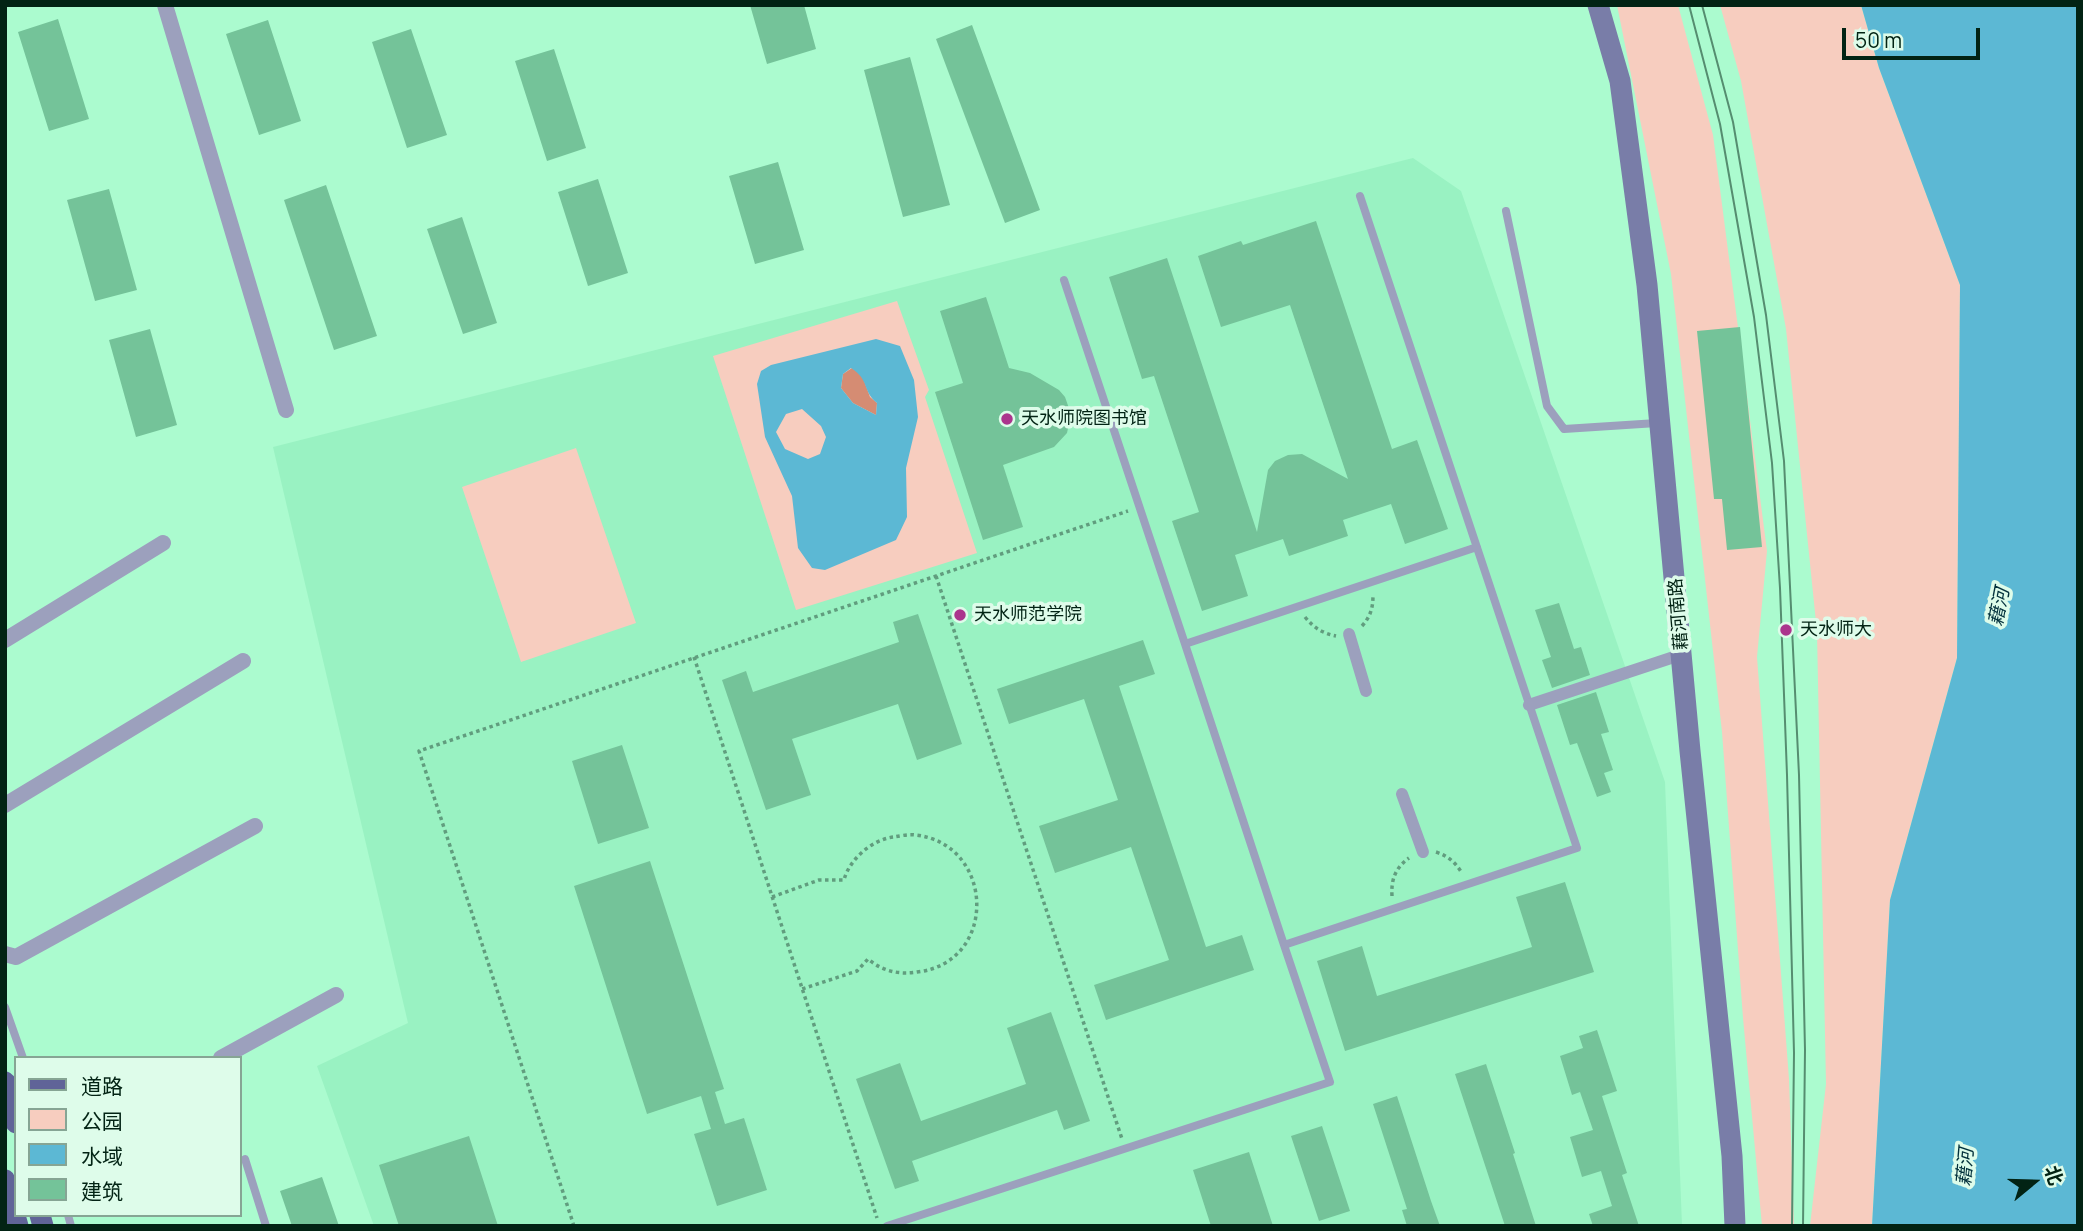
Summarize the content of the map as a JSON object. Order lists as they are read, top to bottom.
{
  "streets": {
    "main road": ["藉河南路"]
  },
  "water": ["藉河"],
  "places": ["天水师院图书馆", "天水师范学院", "天水师大"],
  "legend": [
    "道路",
    "公园",
    "水域",
    "建筑"
  ],
  "scale_bar": "50 m",
  "north": "right"
}
